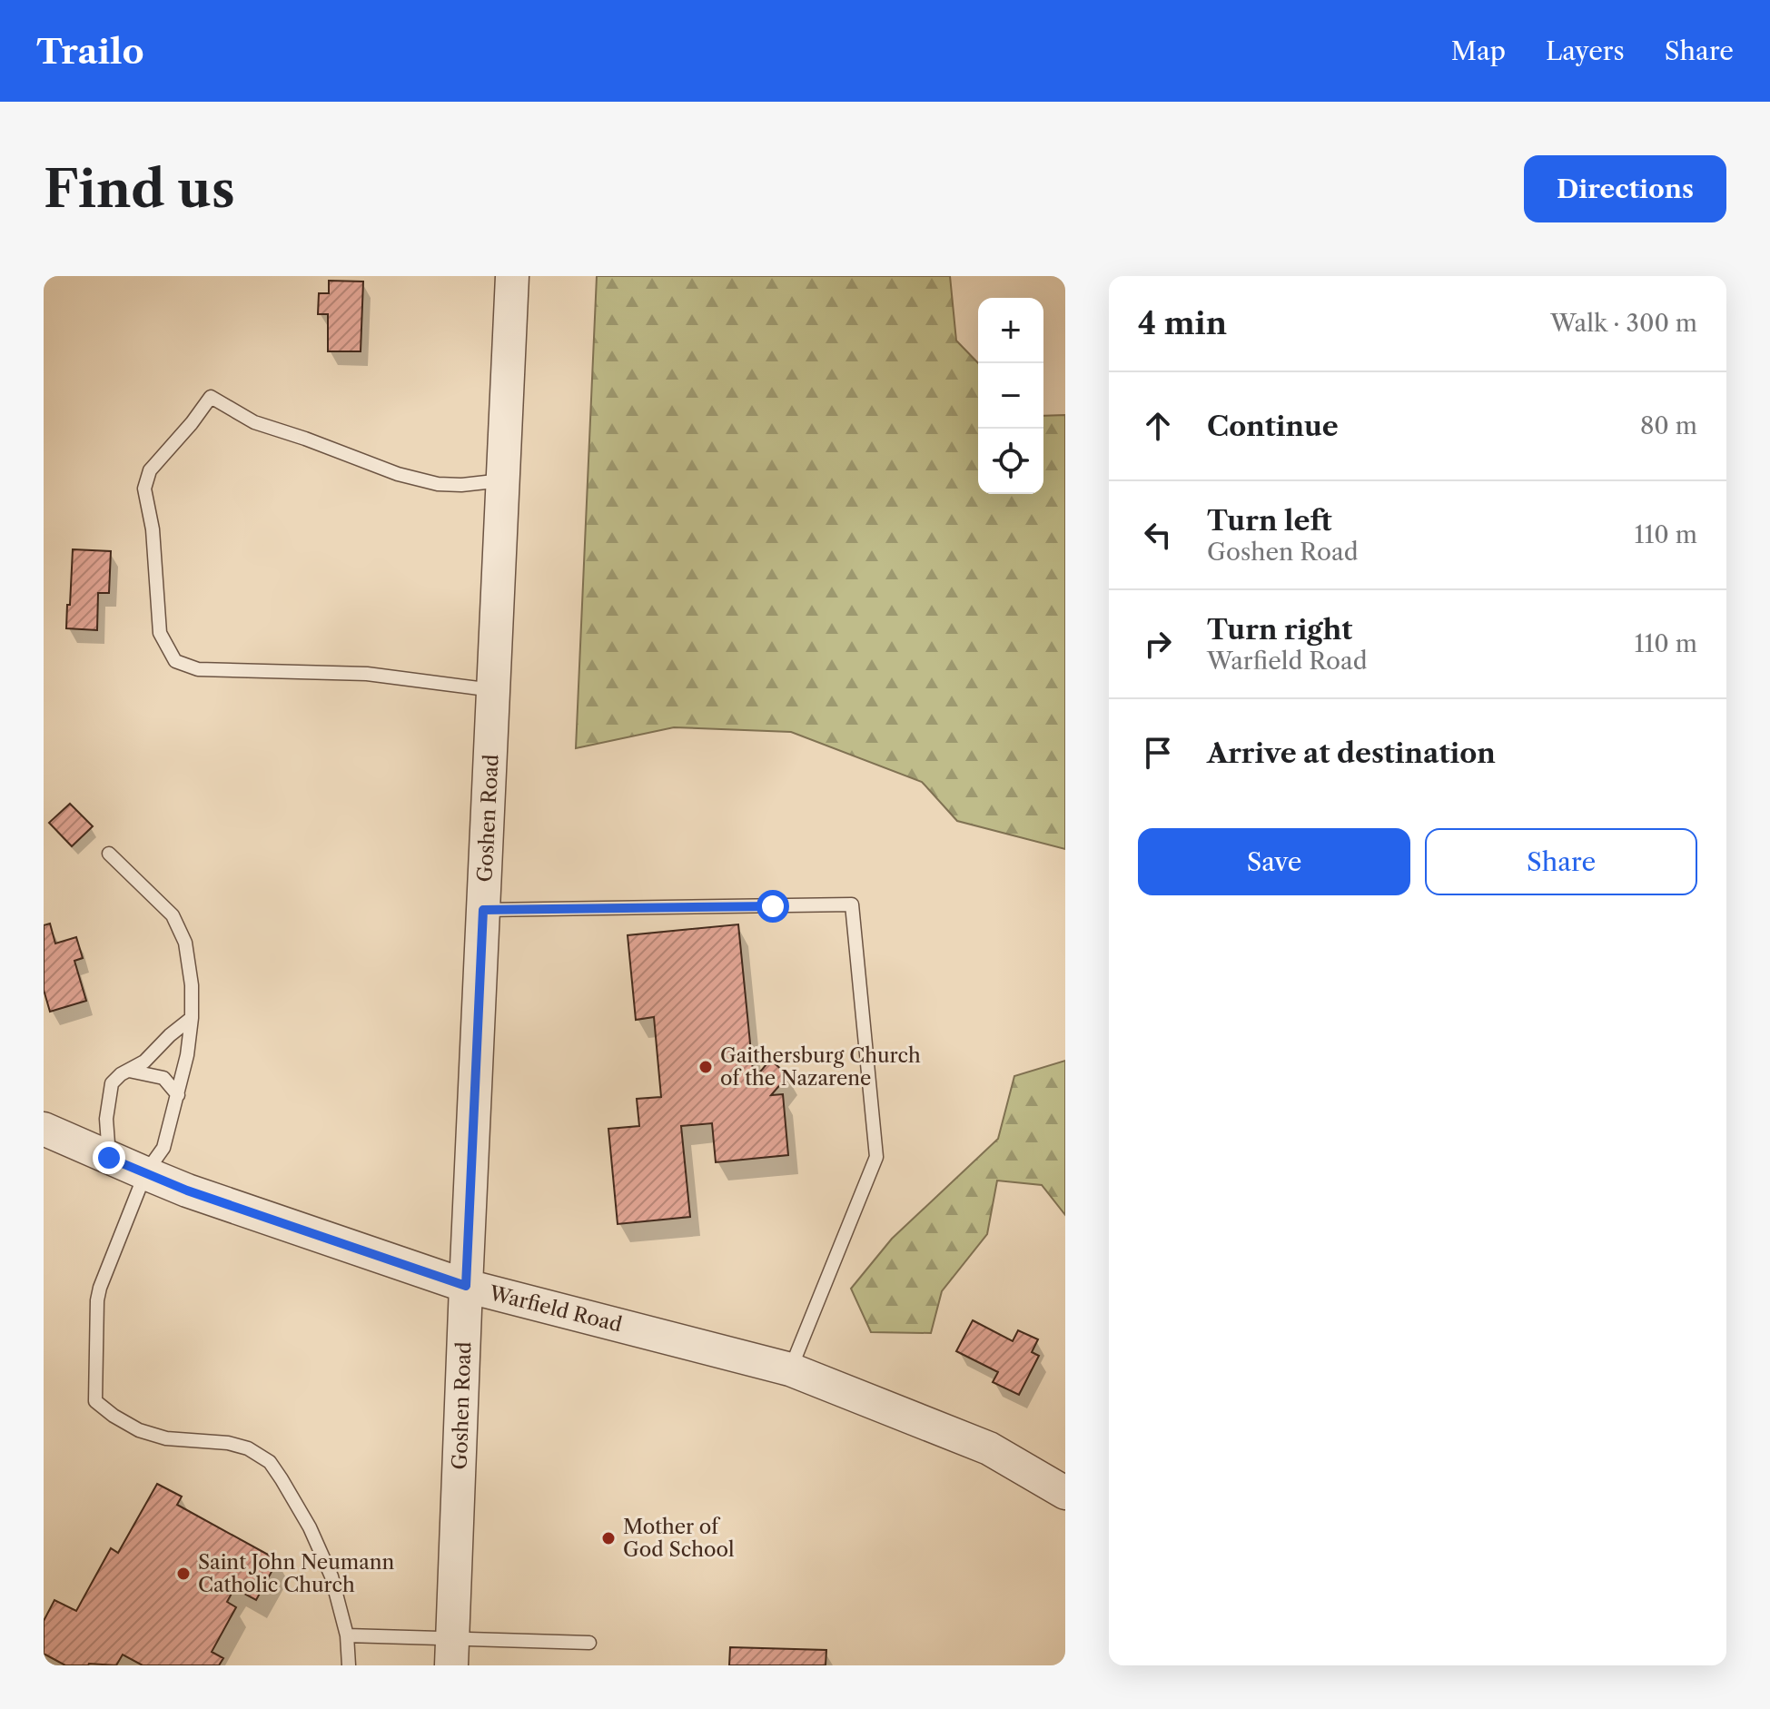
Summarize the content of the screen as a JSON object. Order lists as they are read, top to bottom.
{
  "streets": {
    "street": ["Goshen Road", "Warfield Road"]
  },
  "crossings": [
    ["Goshen Road", "Warfield Road"]
  ],
  "places": ["Gaithersburg Church of the Nazarene", "Mother of God School", "Saint John Neumann Catholic Church"],
  "page": {
    "header": "Trailo",
    "nav": ["Map", "Layers", "Share"],
    "buttons": [
      "Directions",
      ["Save", "Share"]
    ],
    "title": "Find us",
    "heading": ["4 min", "Walk · 300 m"],
    "map_buttons": ["+", "−"],
    "list": [
      ["Continue", "80 m"],
      ["Turn left", "Goshen Road", "110 m"],
      ["Turn right", "Warfield Road", "110 m"],
      "Arrive at destination"
    ]
  }
}
